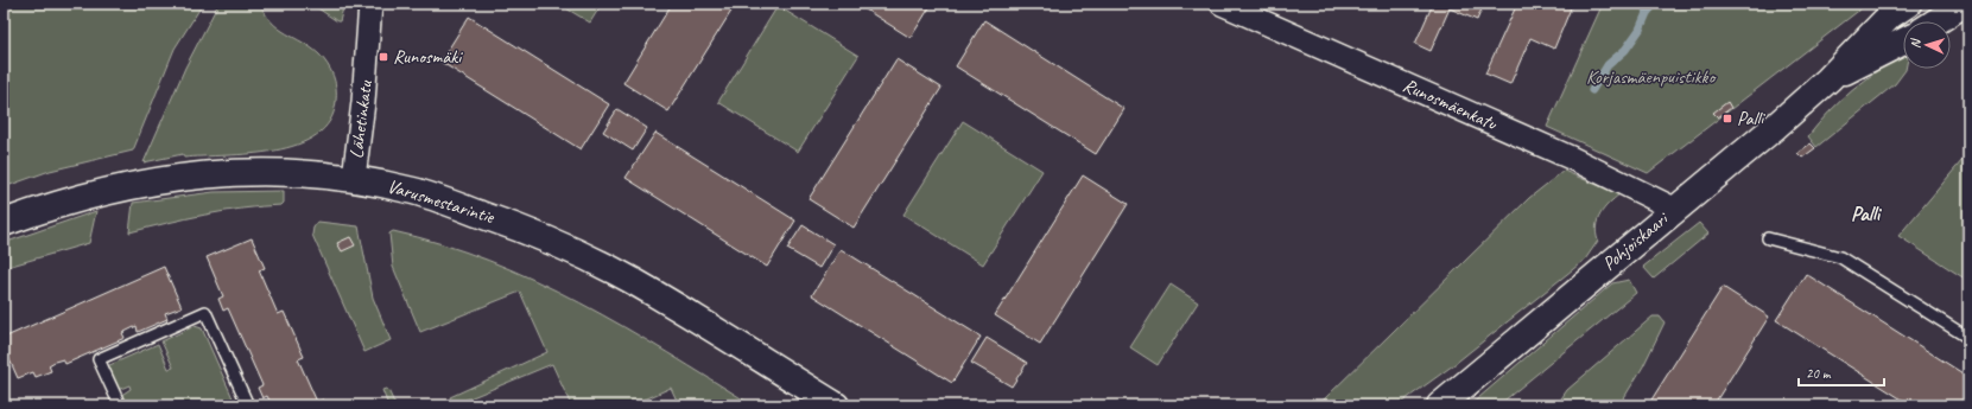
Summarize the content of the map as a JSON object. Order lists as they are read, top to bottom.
{
  "streets": {
    "street": [
      "Runosmäenkatu",
      "Lähetinkatu",
      "Varusmestarintie",
      "Pohjoiskaari"
    ]
  },
  "crossings": [
    ["Runosmäenkatu", "Pohjoiskaari"],
    ["Lähetinkatu", "Varusmestarintie"]
  ],
  "districts": ["Palli"],
  "parks": ["Korjasmäenpuistikko"],
  "places": {
    "transit": ["Runosmäki", "Palli"]
  },
  "scale_bar": "20 m",
  "north": "left"
}
